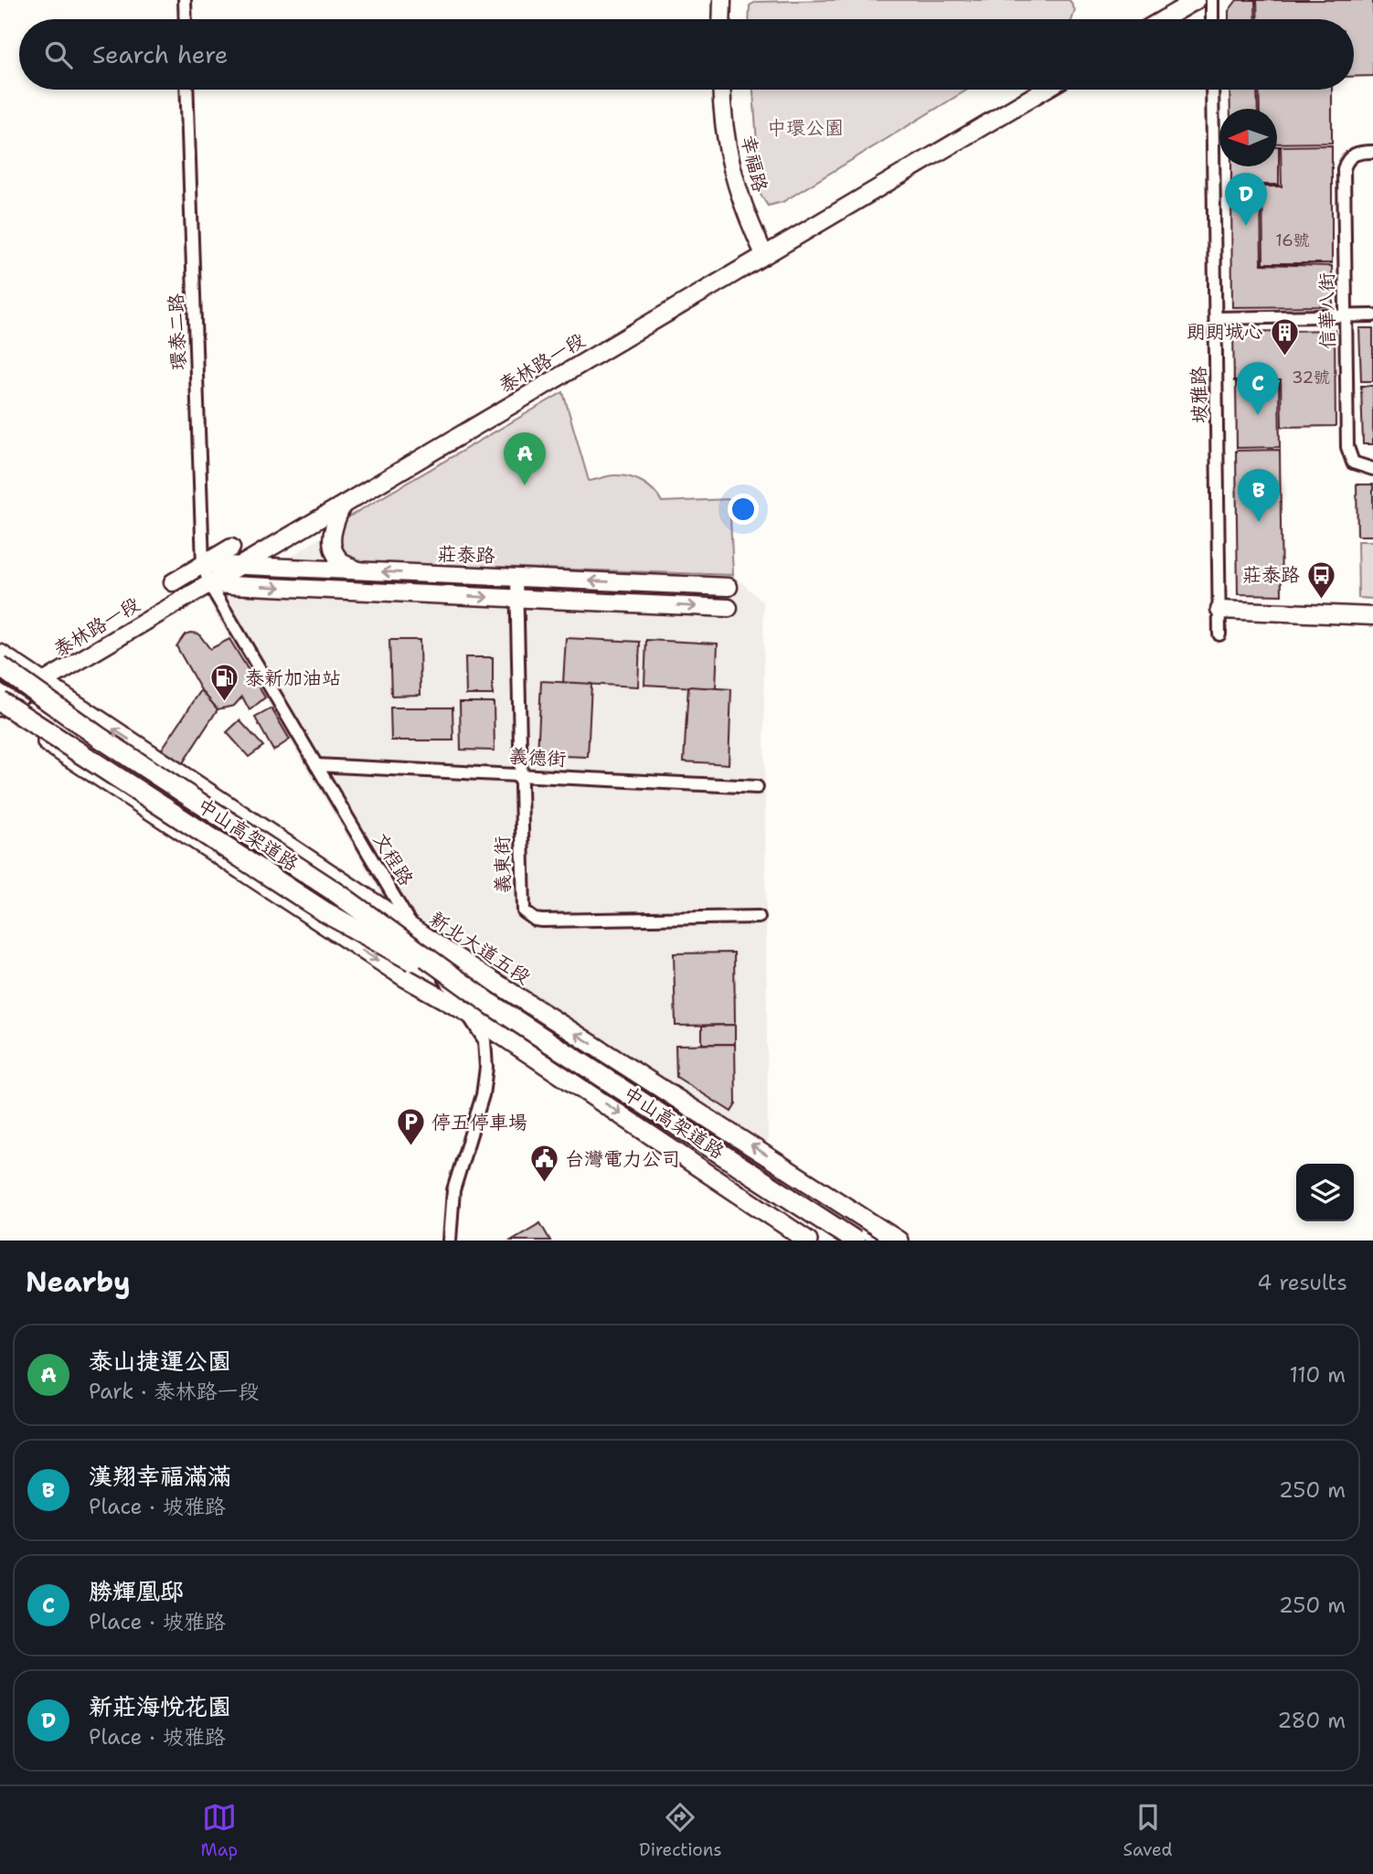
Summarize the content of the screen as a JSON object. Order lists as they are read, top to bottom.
{
  "streets": {
    "highway": ["中山高架道路"],
    "main road": [
      "幸福路",
      "泰林路一段",
      "莊泰路",
      "新北大道五段"
    ],
    "street": [
      "信華八街",
      "環泰二路",
      "坡雅路",
      "義德街",
      "文程路",
      "義東街"
    ]
  },
  "crossings": [
    ["幸福路", "泰林路一段"],
    ["環泰二路", "泰林路一段"],
    ["環泰二路", "莊泰路"],
    ["環泰二路", "文程路"],
    ["泰林路一段", "莊泰路"],
    ["泰林路一段", "文程路"],
    ["泰林路一段", "新北大道五段"],
    ["莊泰路", "義東街"],
    ["義德街", "文程路"],
    ["義德街", "義東街"],
    ["文程路", "新北大道五段"]
  ],
  "parks": ["中環公園"],
  "places": {
    "building": ["朗朗城心"],
    "bus stop": ["莊泰路"],
    "fuel station": ["泰新加油站"],
    "parking": ["停五停車場"],
    "public building": ["台灣電力公司"]
  },
  "house_numbers": ["16號", "32號"],
  "north": "left",
  "page": {
    "search": "Search here",
    "pins": [
      "D",
      "C",
      "A",
      "B"
    ],
    "heading": ["Nearby", "4 results"],
    "list": [
      {
        "mark": "A",
        "name": "泰山捷運公園",
        "note": "Park · 泰林路一段",
        "value": "110 m"
      },
      {
        "mark": "B",
        "name": "漢翔幸福滿滿",
        "note": "Place · 坡雅路",
        "value": "250 m"
      },
      {
        "mark": "C",
        "name": "勝輝凰邸",
        "note": "Place · 坡雅路",
        "value": "250 m"
      },
      {
        "mark": "D",
        "name": "新莊海悅花園",
        "note": "Place · 坡雅路",
        "value": "280 m"
      }
    ],
    "nav": ["Map", "Directions", "Saved"]
  }
}
